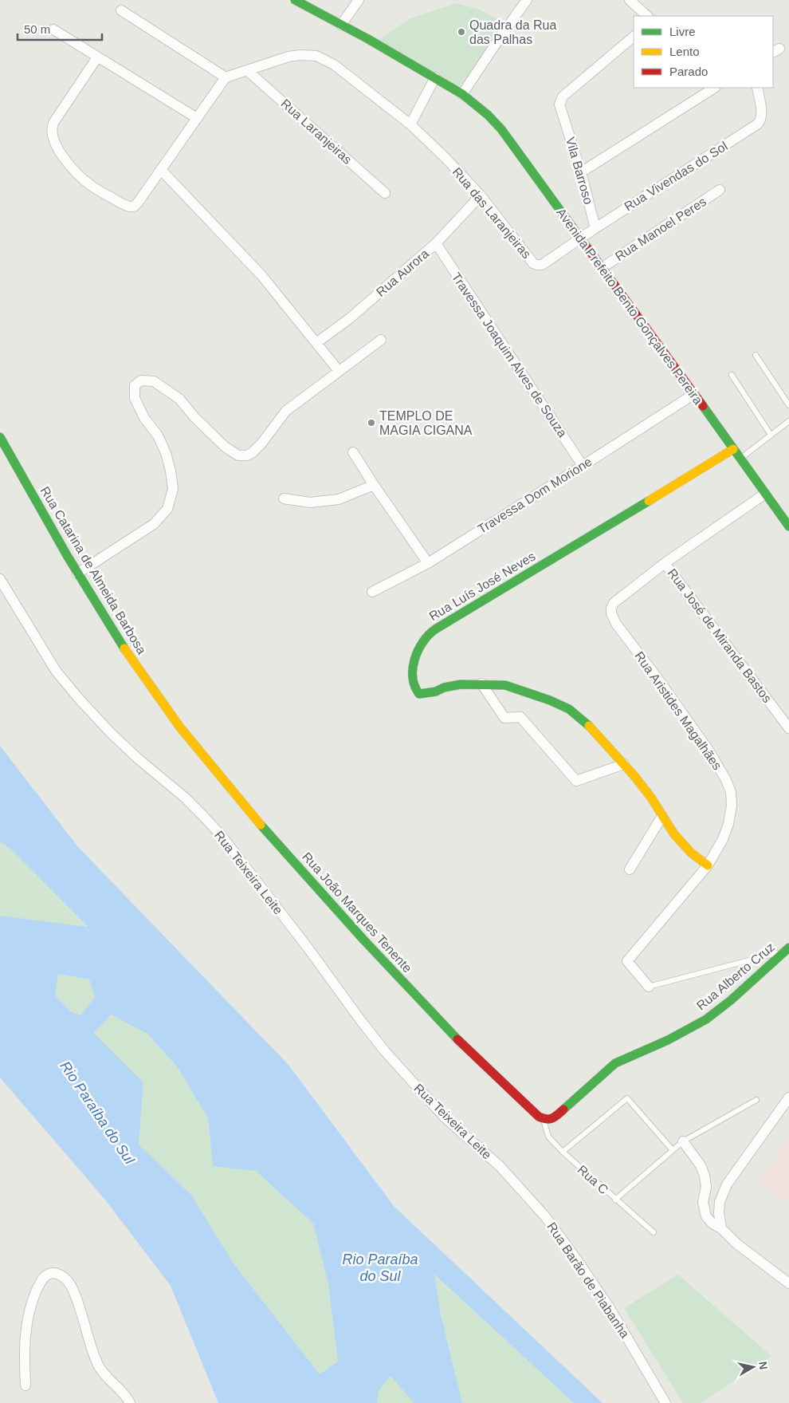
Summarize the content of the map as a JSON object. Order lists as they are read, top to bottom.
{
  "streets": {
    "street": [
      "Rua Laranjeiras",
      "Vila Barroso",
      "Rua Vivendas do Sol",
      "Rua das Laranjeiras",
      "Rua Manoel Peres",
      "Rua Aurora",
      "Avenida Prefeito Bento Gonçalves Pereira",
      "Travessa Joaquim Alves de Souza",
      "Travessa Dom Morione",
      "Rua Catarina de Almeida Barbosa",
      "Rua Luís José Neves",
      "Rua José de Miranda Bastos",
      "Rua Aristides Magalhães",
      "Rua Teixeira Leite",
      "Rua João Marques Tenente",
      "Rua Alberto Cruz",
      "Rua Barão de Piabanha"
    ],
    "lane": ["Rua C"]
  },
  "crossings": [
    ["Rua Laranjeiras", "Rua das Laranjeiras"],
    ["Vila Barroso", "Rua Vivendas do Sol"],
    ["Rua das Laranjeiras", "Rua Aurora"],
    ["Rua das Laranjeiras", "Avenida Prefeito Bento Gonçalves Pereira"],
    ["Rua Manoel Peres", "Avenida Prefeito Bento Gonçalves Pereira"],
    ["Rua Aurora", "Travessa Joaquim Alves de Souza"],
    ["Avenida Prefeito Bento Gonçalves Pereira", "Travessa Dom Morione"],
    ["Avenida Prefeito Bento Gonçalves Pereira", "Rua Luís José Neves"],
    ["Avenida Prefeito Bento Gonçalves Pereira", "Rua José de Miranda Bastos"],
    ["Travessa Joaquim Alves de Souza", "Travessa Dom Morione"],
    ["Rua Catarina de Almeida Barbosa", "Rua João Marques Tenente"],
    ["Rua Luís José Neves", "Rua Aristides Magalhães"],
    ["Rua José de Miranda Bastos", "Rua Aristides Magalhães"],
    ["Rua Teixeira Leite", "Rua Barão de Piabanha"],
    ["Rua João Marques Tenente", "Rua Alberto Cruz"],
    ["Rua João Marques Tenente", "Rua C"],
    ["Rua Alberto Cruz", "Rua C"]
  ],
  "water": ["Rio Paraíba do Sul"],
  "places": ["Quadra da Rua das Palhas", "TEMPLO DE MAGIA CIGANA"],
  "legend": ["Livre", "Lento", "Parado"],
  "scale_bar": "50 m",
  "north": "right"
}
